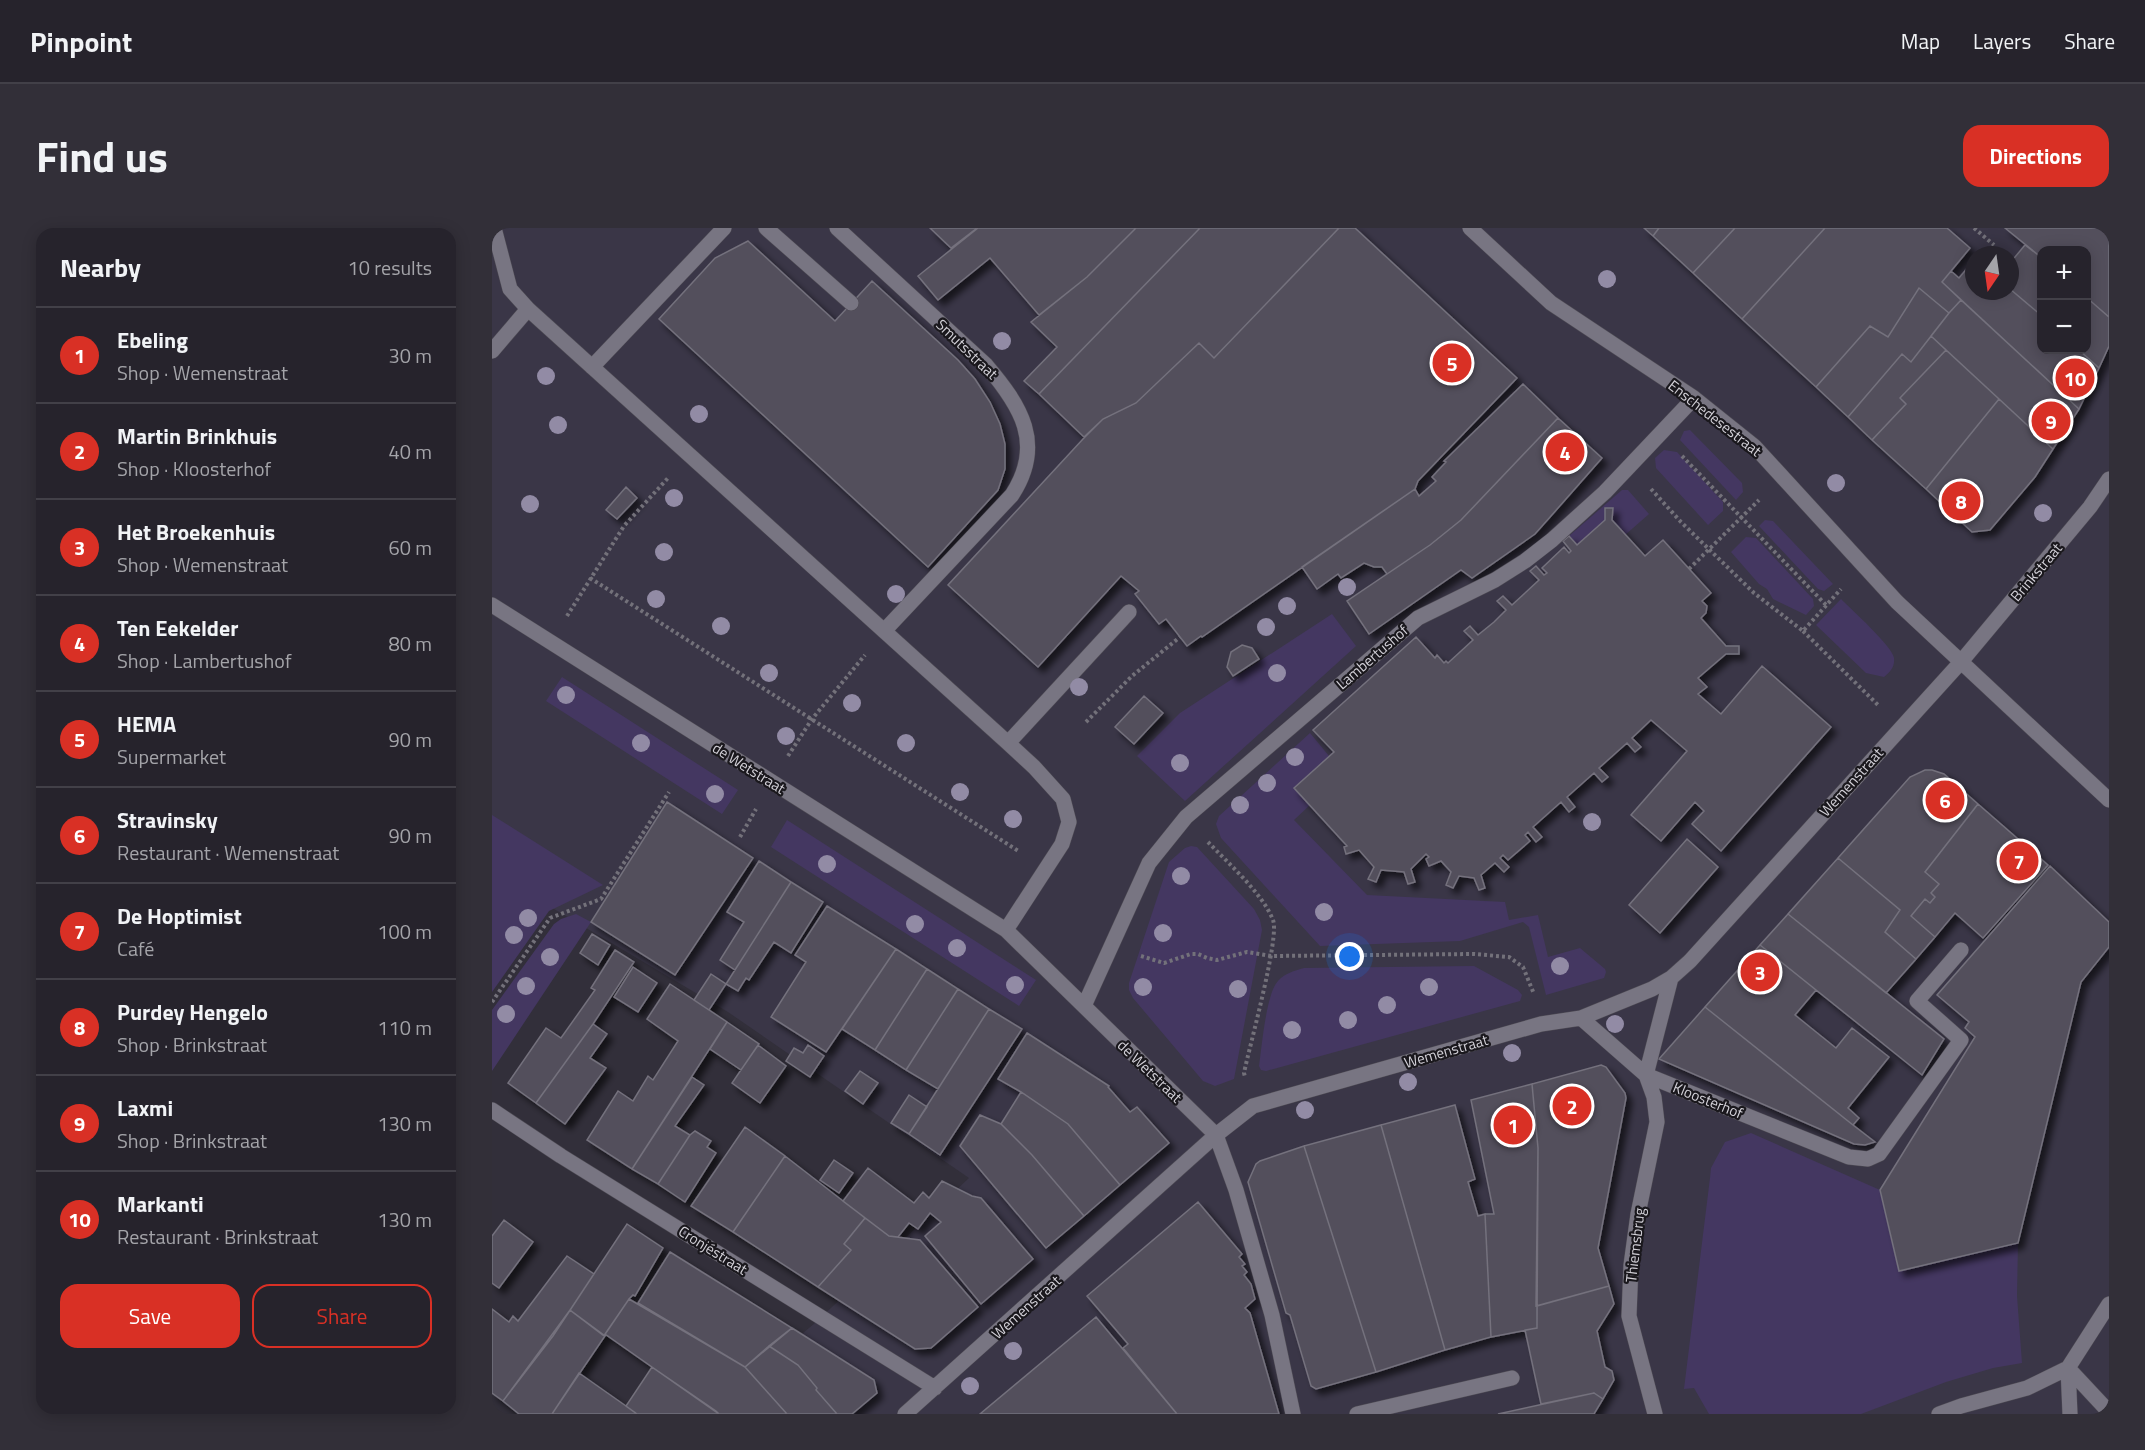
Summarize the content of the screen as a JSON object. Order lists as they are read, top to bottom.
{
  "streets": {
    "street": [
      "Smutsstraat",
      "Enschedesestraat",
      "Brinkstraat",
      "Lambertushof",
      "de Wetstraat",
      "Wemenstraat",
      "Kloosterhof",
      "Thiemsbrug",
      "Cronjéstraat"
    ]
  },
  "crossings": [
    ["Enschedesestraat", "Brinkstraat"],
    ["Enschedesestraat", "Lambertushof"],
    ["Enschedesestraat", "Wemenstraat"],
    ["Brinkstraat", "Wemenstraat"],
    ["de Wetstraat", "Wemenstraat"],
    ["Wemenstraat", "Kloosterhof"],
    ["Wemenstraat", "Cronjéstraat"],
    ["Kloosterhof", "Thiemsbrug"]
  ],
  "north": "bottom",
  "page": {
    "header": "Pinpoint",
    "nav": ["Map", "Layers", "Share"],
    "title": "Find us",
    "buttons": [
      "Directions",
      ["Save", "Share"]
    ],
    "heading": ["Nearby", "10 results"],
    "map_buttons": ["+", "−"],
    "list": [
      {
        "mark": "1",
        "name": "Ebeling",
        "note": "Shop · Wemenstraat",
        "value": "30 m"
      },
      {
        "mark": "2",
        "name": "Martin Brinkhuis",
        "note": "Shop · Kloosterhof",
        "value": "40 m"
      },
      {
        "mark": "3",
        "name": "Het Broekenhuis",
        "note": "Shop · Wemenstraat",
        "value": "60 m"
      },
      {
        "mark": "4",
        "name": "Ten Eekelder",
        "note": "Shop · Lambertushof",
        "value": "80 m"
      },
      {
        "mark": "5",
        "name": "HEMA",
        "note": "Supermarket",
        "value": "90 m"
      },
      {
        "mark": "6",
        "name": "Stravinsky",
        "note": "Restaurant · Wemenstraat",
        "value": "90 m"
      },
      {
        "mark": "7",
        "name": "De Hoptimist",
        "note": "Café",
        "value": "100 m"
      },
      {
        "mark": "8",
        "name": "Purdey Hengelo",
        "note": "Shop · Brinkstraat",
        "value": "110 m"
      },
      {
        "mark": "9",
        "name": "Laxmi",
        "note": "Shop · Brinkstraat",
        "value": "130 m"
      },
      {
        "mark": "10",
        "name": "Markanti",
        "note": "Restaurant · Brinkstraat",
        "value": "130 m"
      }
    ],
    "pins": [
      "5",
      "10",
      "9",
      "4",
      "8",
      "6",
      "7",
      "3",
      "2",
      "1"
    ]
  }
}
